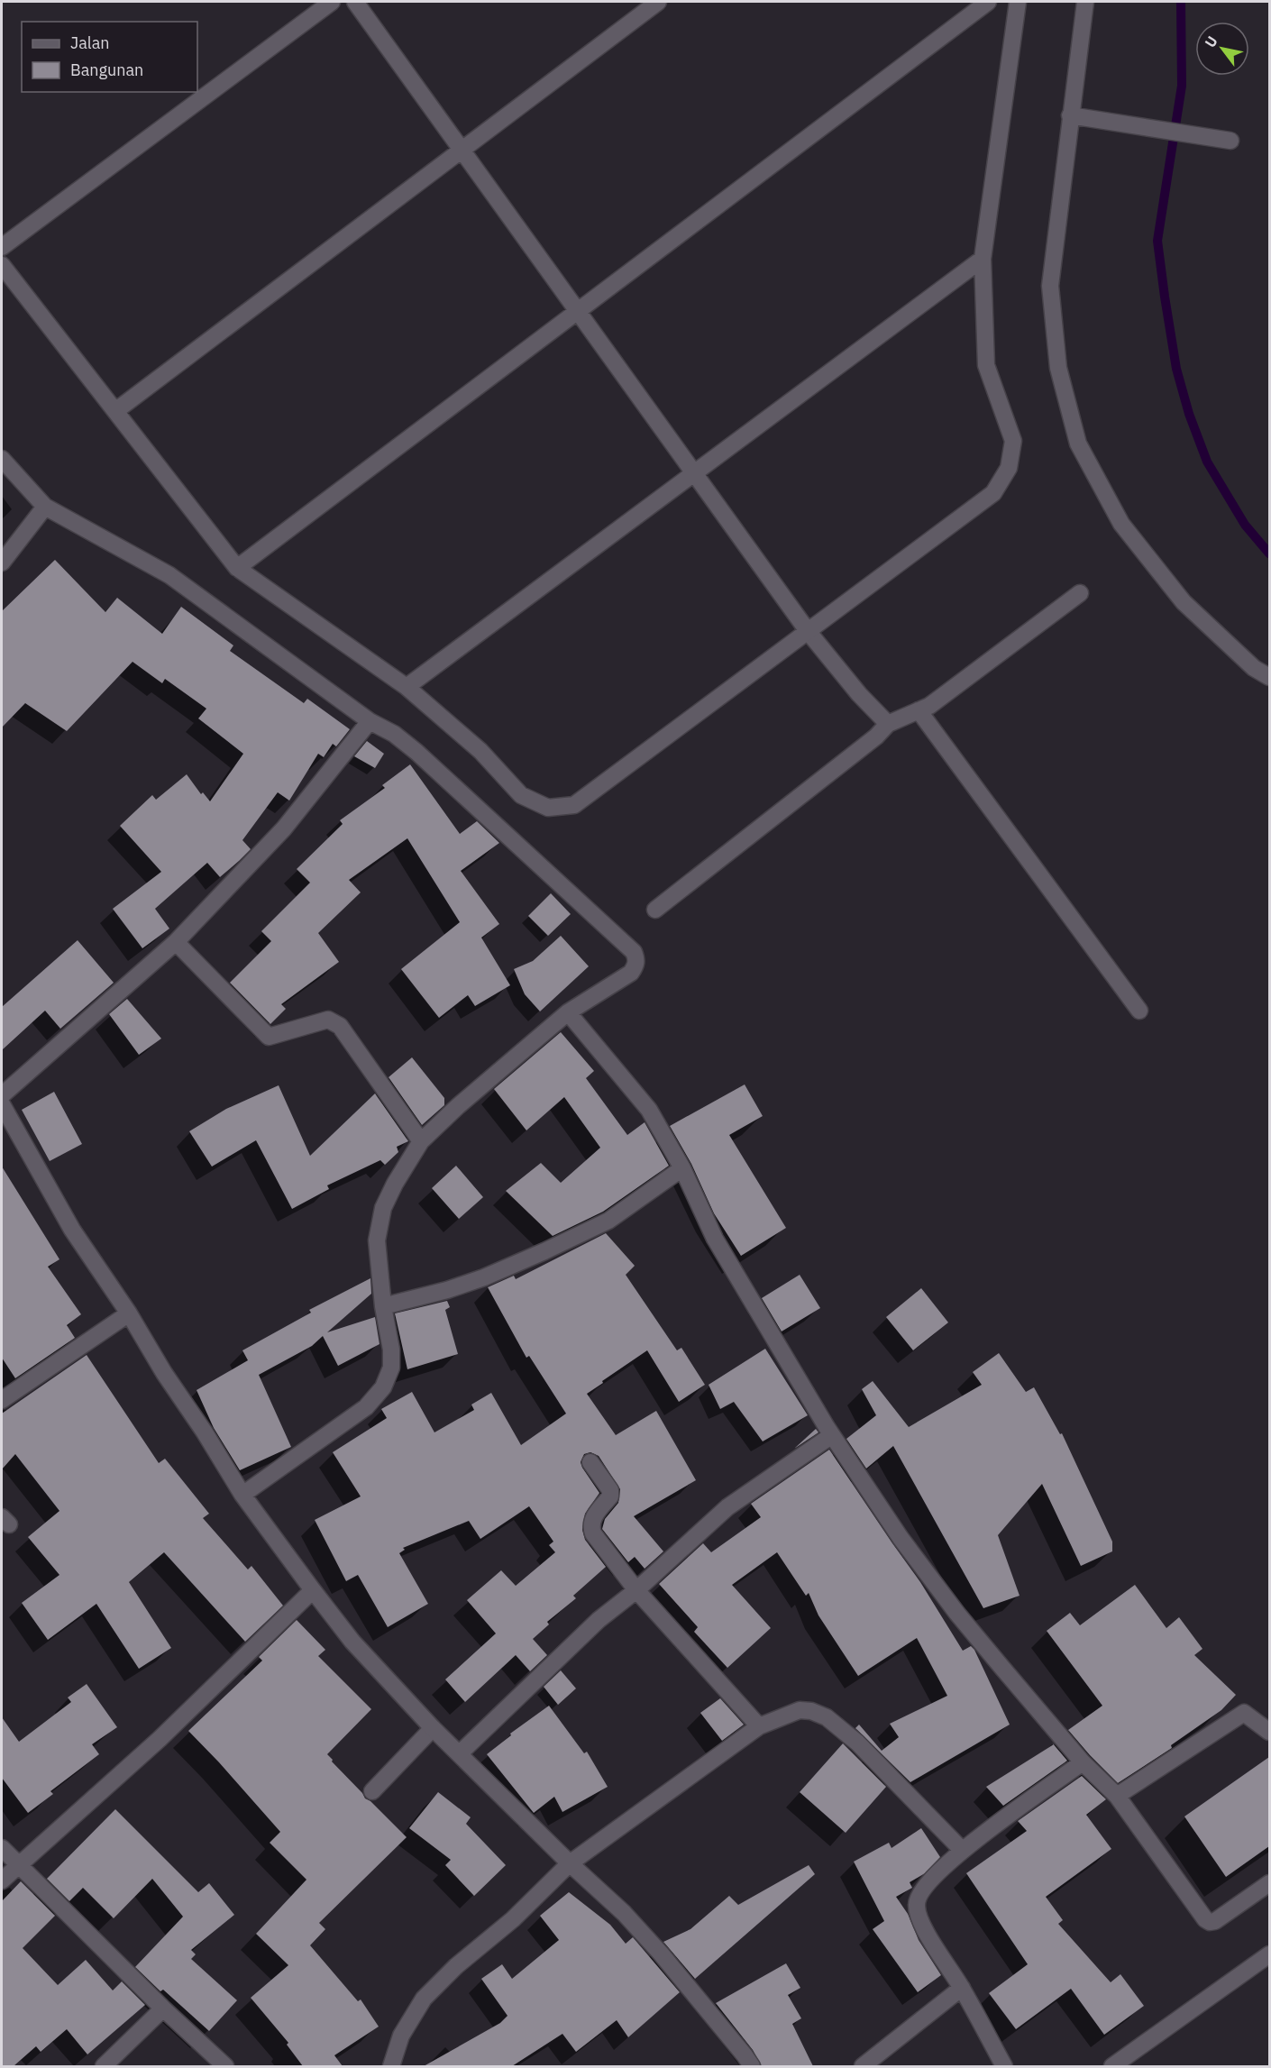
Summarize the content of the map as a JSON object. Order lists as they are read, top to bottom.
{
  "legend": ["Jalan", "Bangunan"],
  "north": "top left"
}
